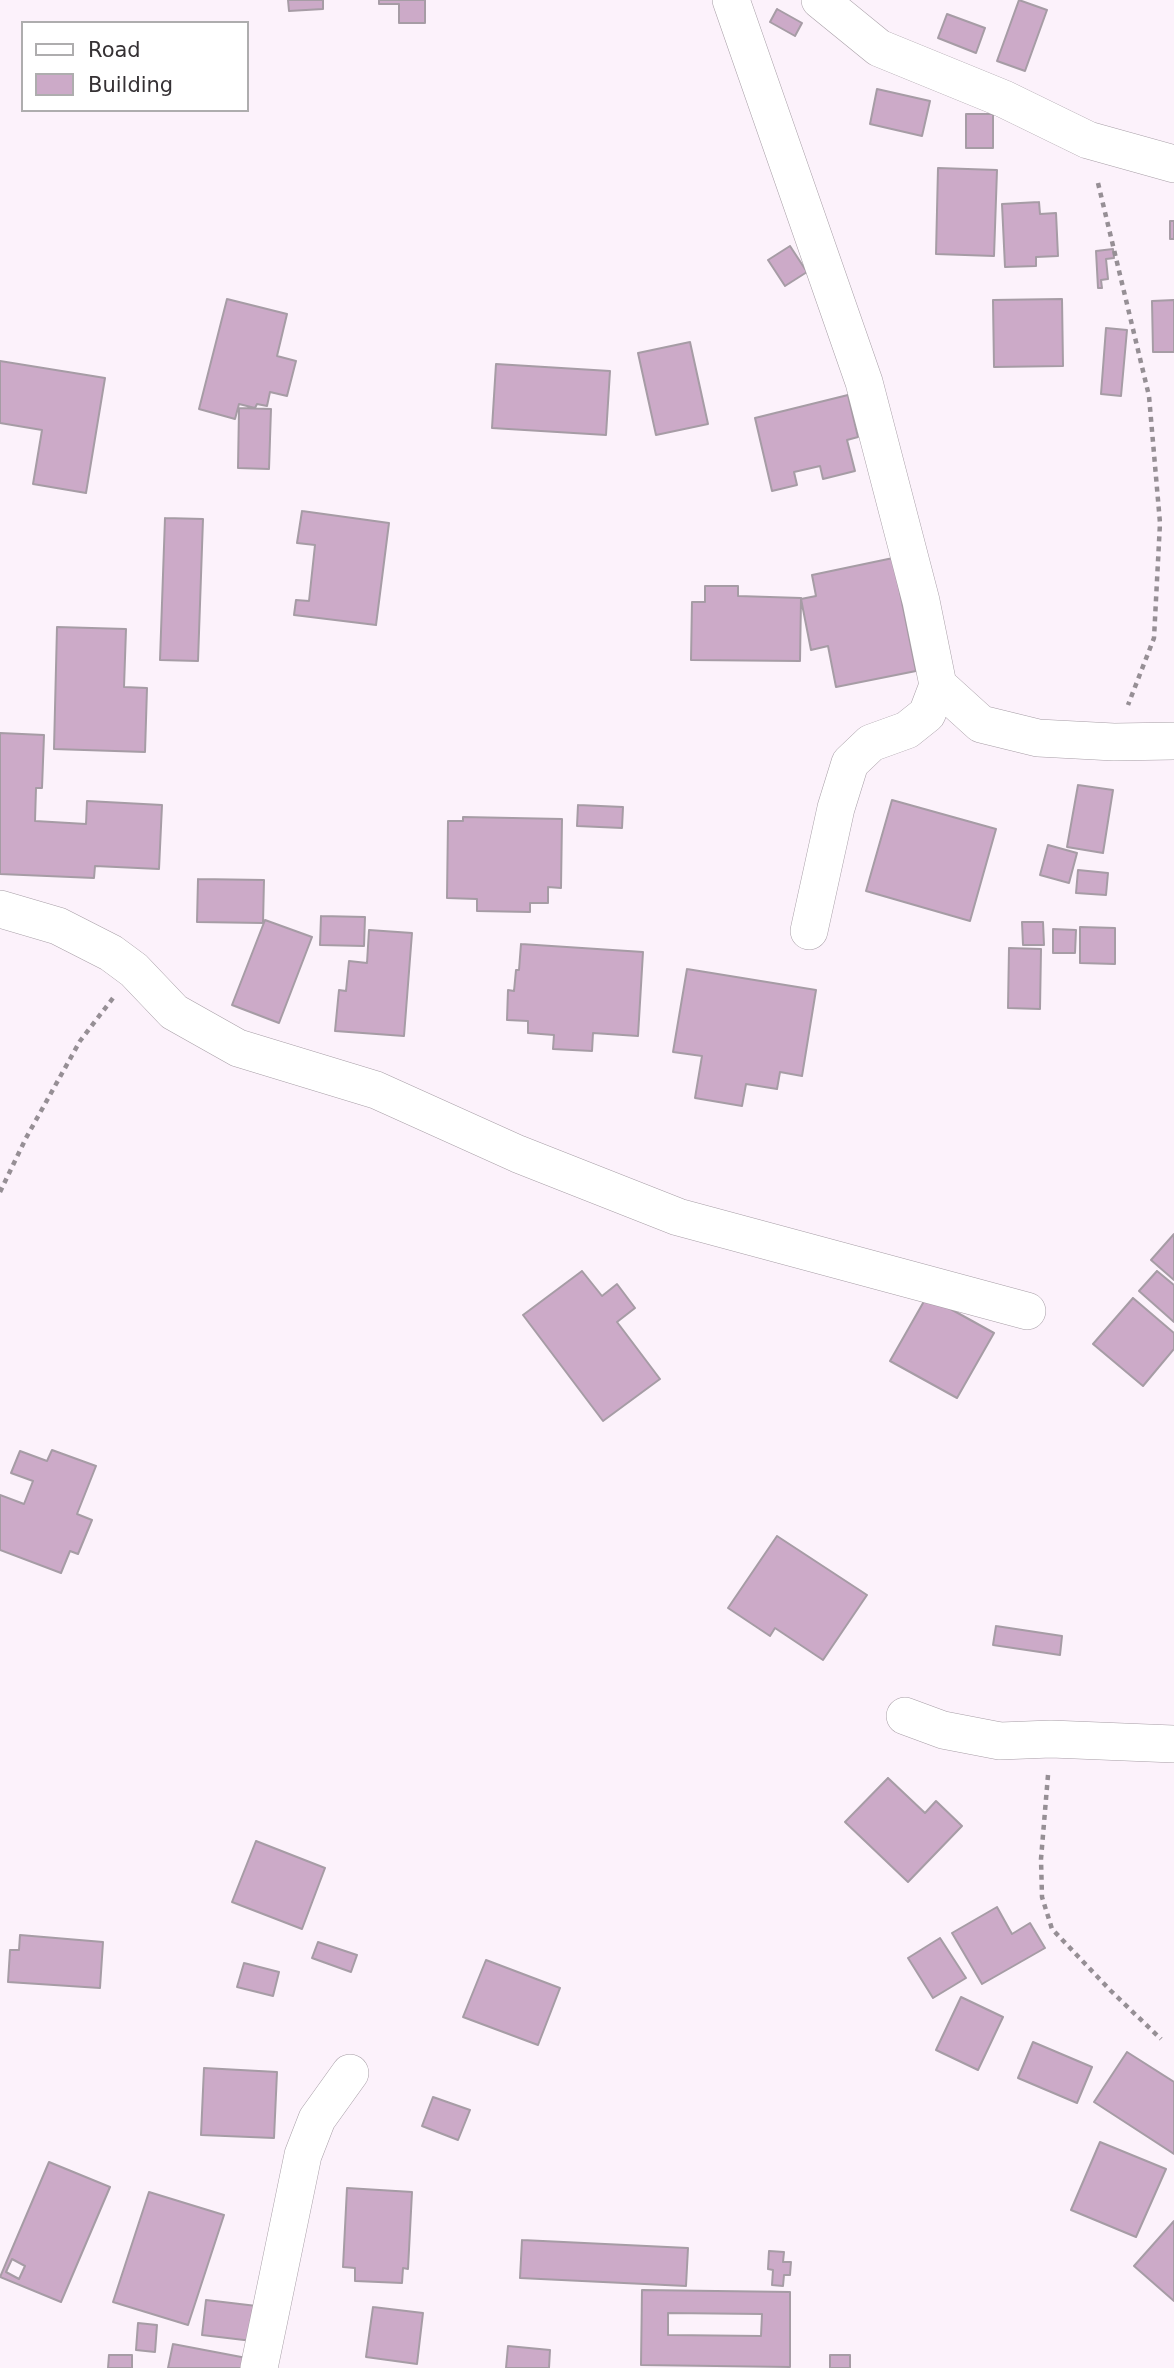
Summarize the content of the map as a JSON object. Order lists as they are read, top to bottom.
{
  "legend": ["Road", "Building"]
}
